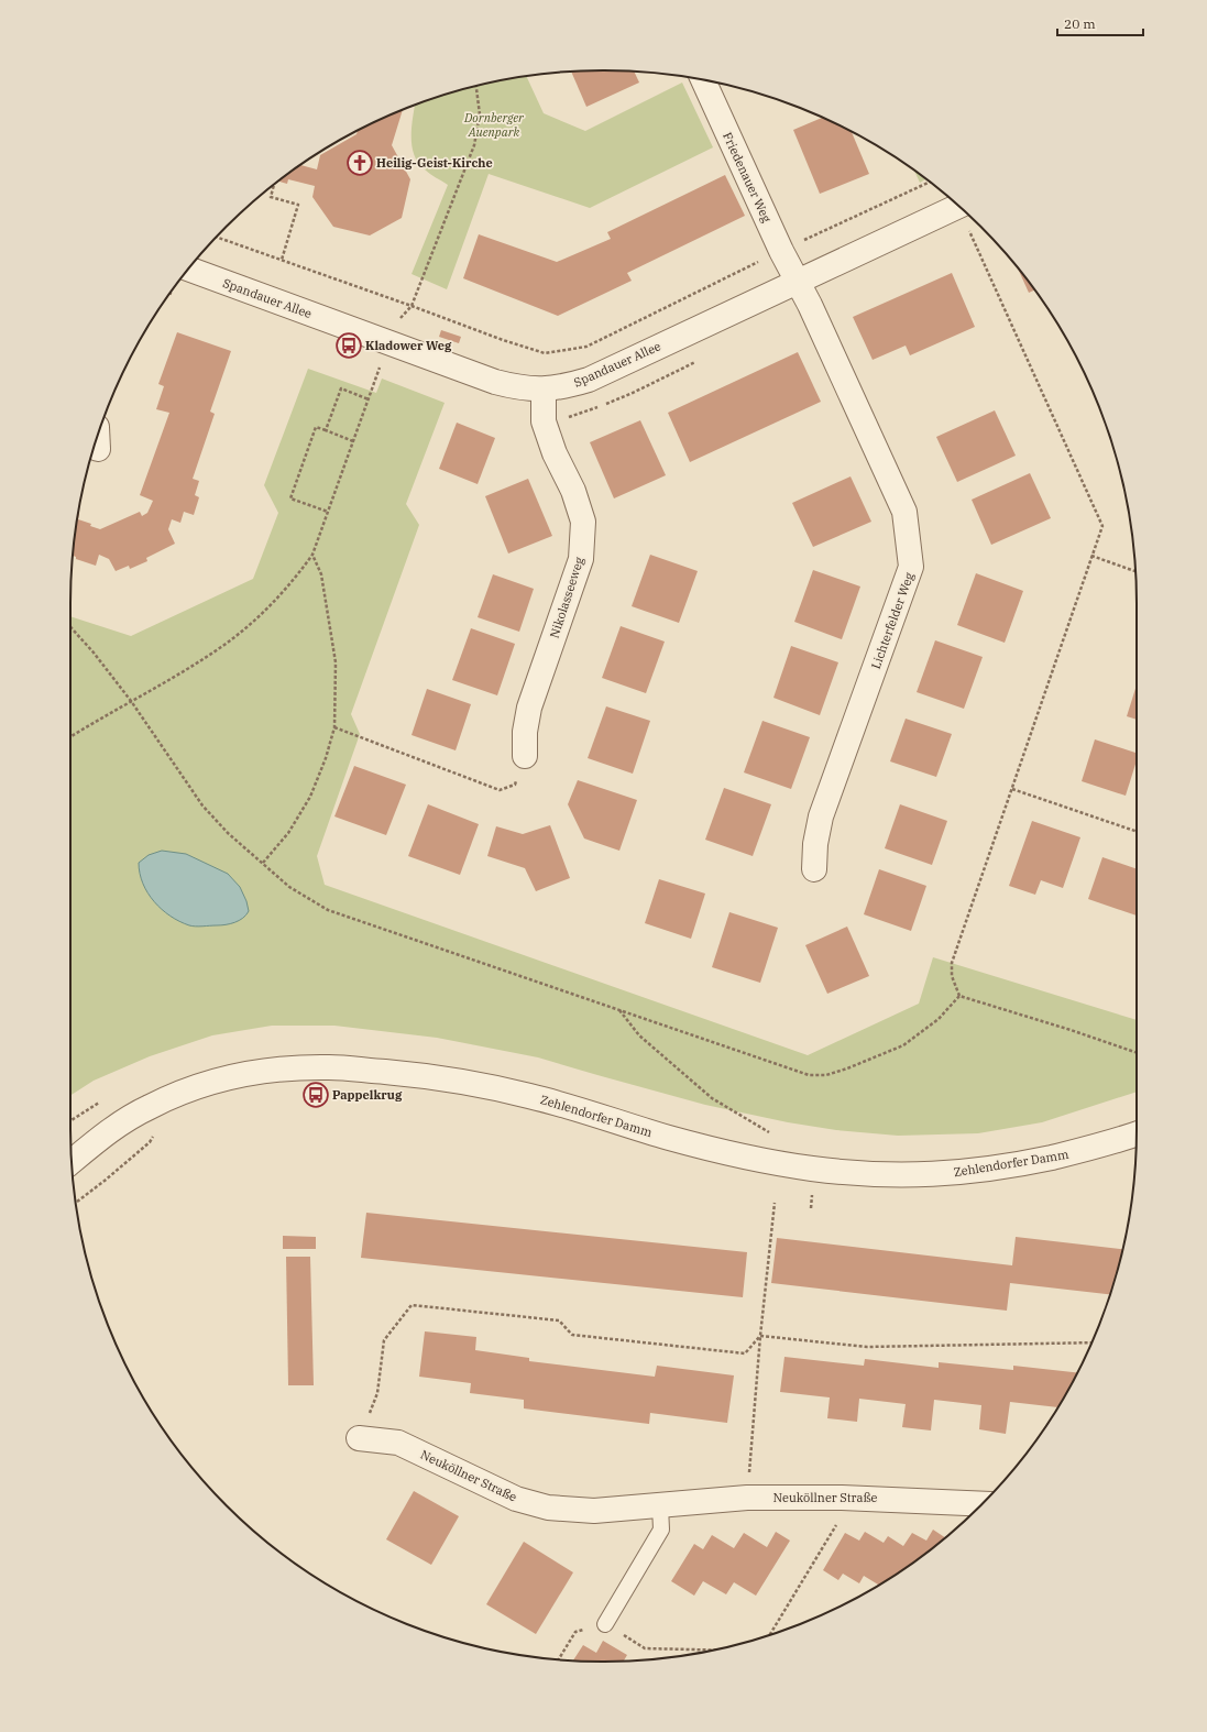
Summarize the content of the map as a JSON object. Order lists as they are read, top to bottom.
{
  "streets": {
    "street": [
      "Friedenauer Weg",
      "Spandauer Allee",
      "Nikolasseeweg",
      "Lichterfelder Weg",
      "Zehlendorfer Damm",
      "Neuköllner Straße"
    ]
  },
  "crossings": [
    ["Friedenauer Weg", "Spandauer Allee"],
    ["Friedenauer Weg", "Lichterfelder Weg"],
    ["Spandauer Allee", "Nikolasseeweg"],
    ["Spandauer Allee", "Lichterfelder Weg"]
  ],
  "parks": ["Dornberger Auenpark"],
  "places": {
    "church": ["Heilig-Geist-Kirche"],
    "bus stop": ["Kladower Weg", "Pappelkrug"]
  },
  "scale_bar": "20 m"
}
